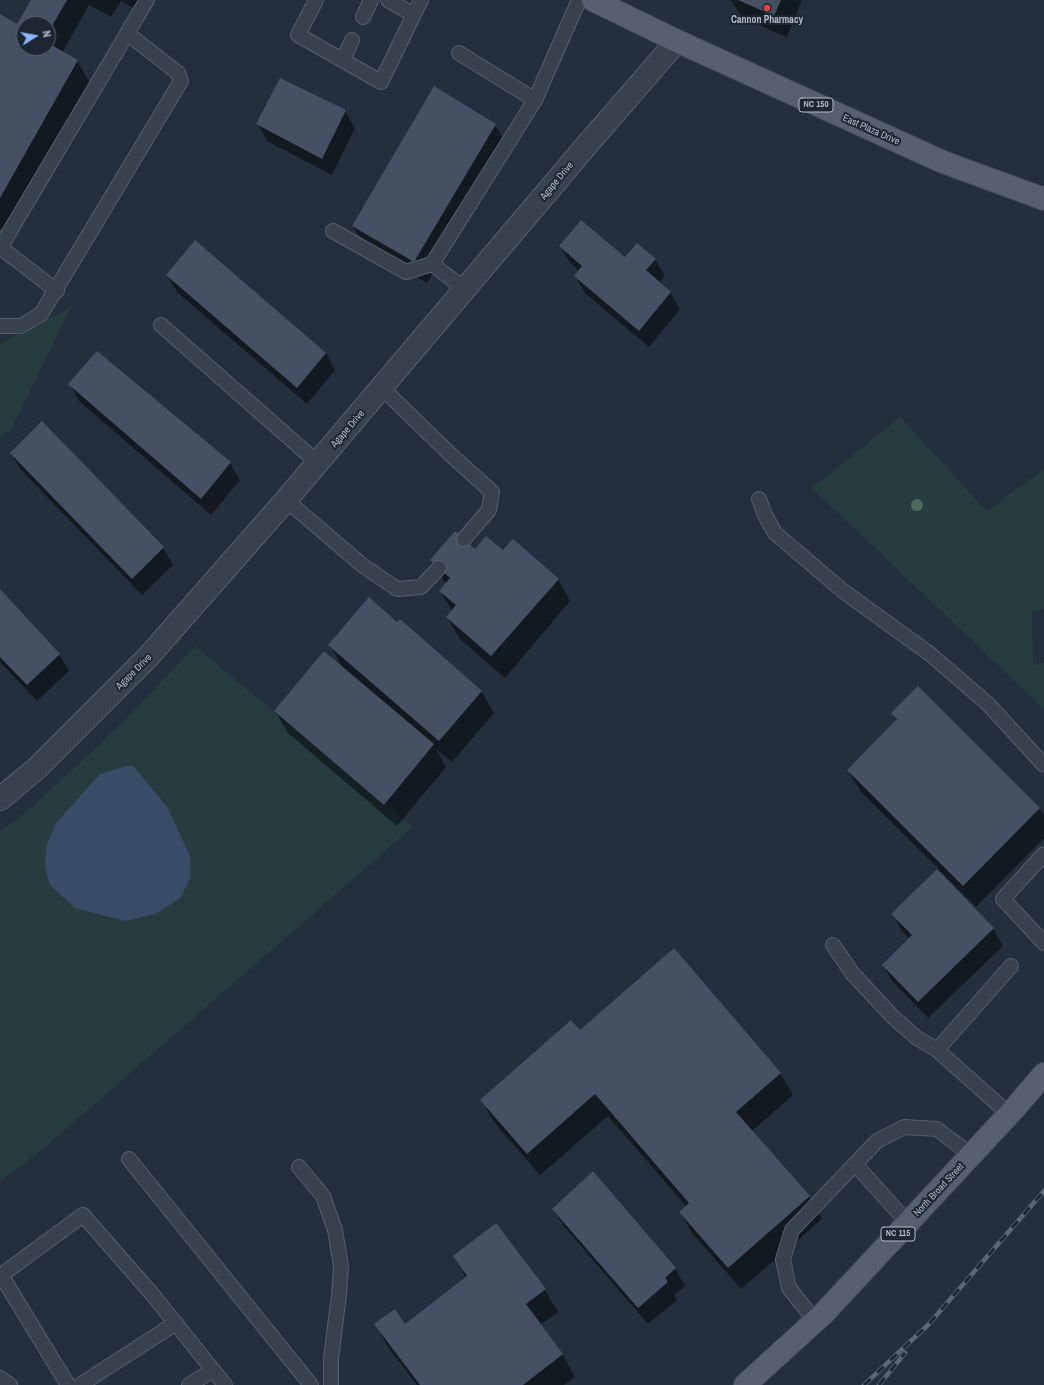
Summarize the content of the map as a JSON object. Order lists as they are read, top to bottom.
{
  "streets": {
    "main road": [
      "NC 150",
      "East Plaza Drive",
      "North Broad Street",
      "NC 115"
    ],
    "street": ["Agape Drive"]
  },
  "crossings": [
    ["East Plaza Drive", "Agape Drive"]
  ],
  "places": ["Cannon Pharmacy"],
  "north": "right"
}
